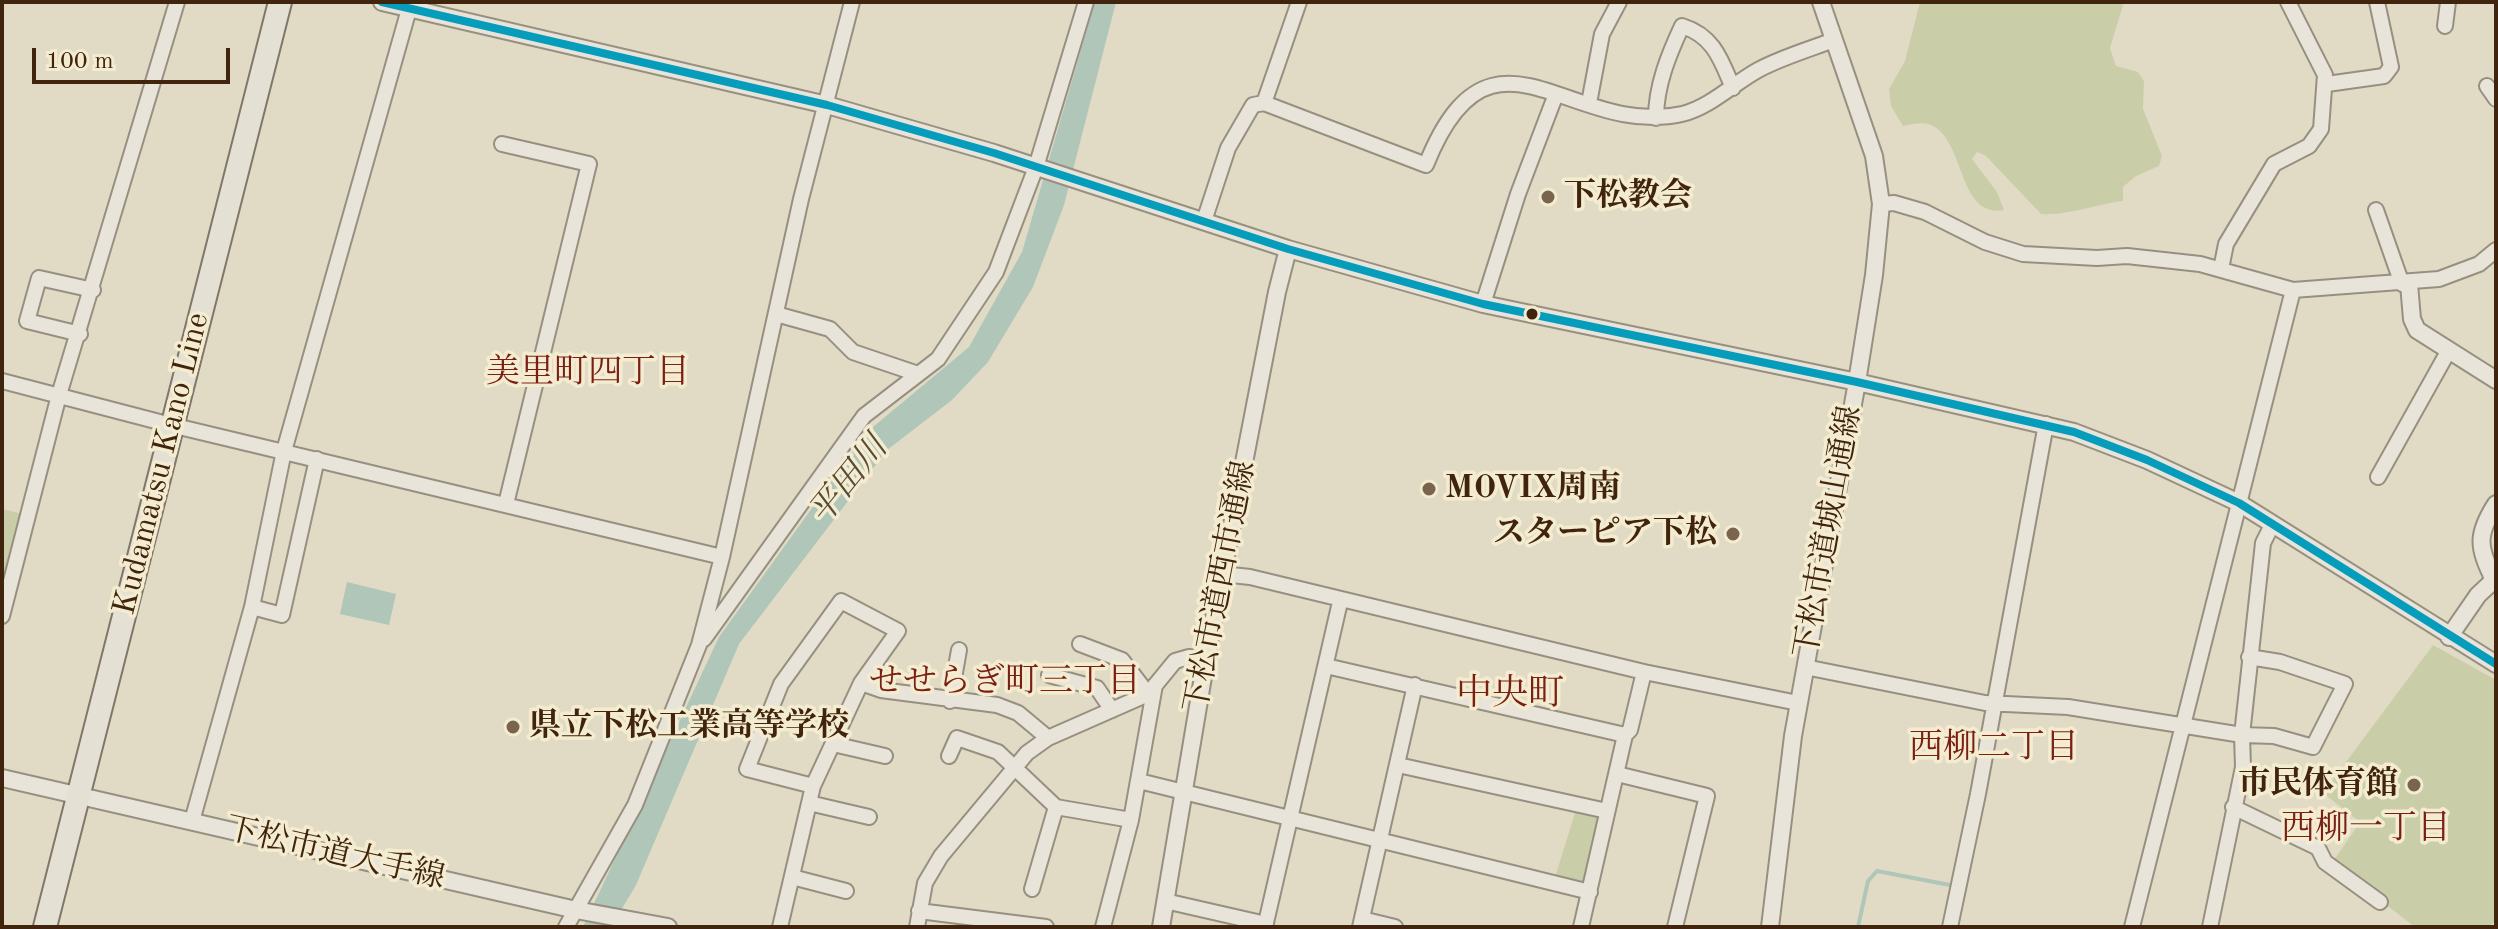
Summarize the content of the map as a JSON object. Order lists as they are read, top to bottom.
{
  "streets": {
    "main road": ["Kudamatsu Kano Line"],
    "street": ["下松市道城山通線", "下松市道西市通線", "下松市道大手線"]
  },
  "crossings": [
    ["Kudamatsu Kano Line", "下松市道大手線"]
  ],
  "districts": [
    "美里町四丁目",
    "せせらぎ町三丁目",
    "中央町",
    "西柳二丁目",
    "西柳一丁目"
  ],
  "water": ["平田川"],
  "places": [
    "下松教会",
    "MOVIX周南",
    "スターピア下松",
    "県立下松工業高等学校",
    "市民体育館"
  ],
  "scale_bar": "100 m"
}
